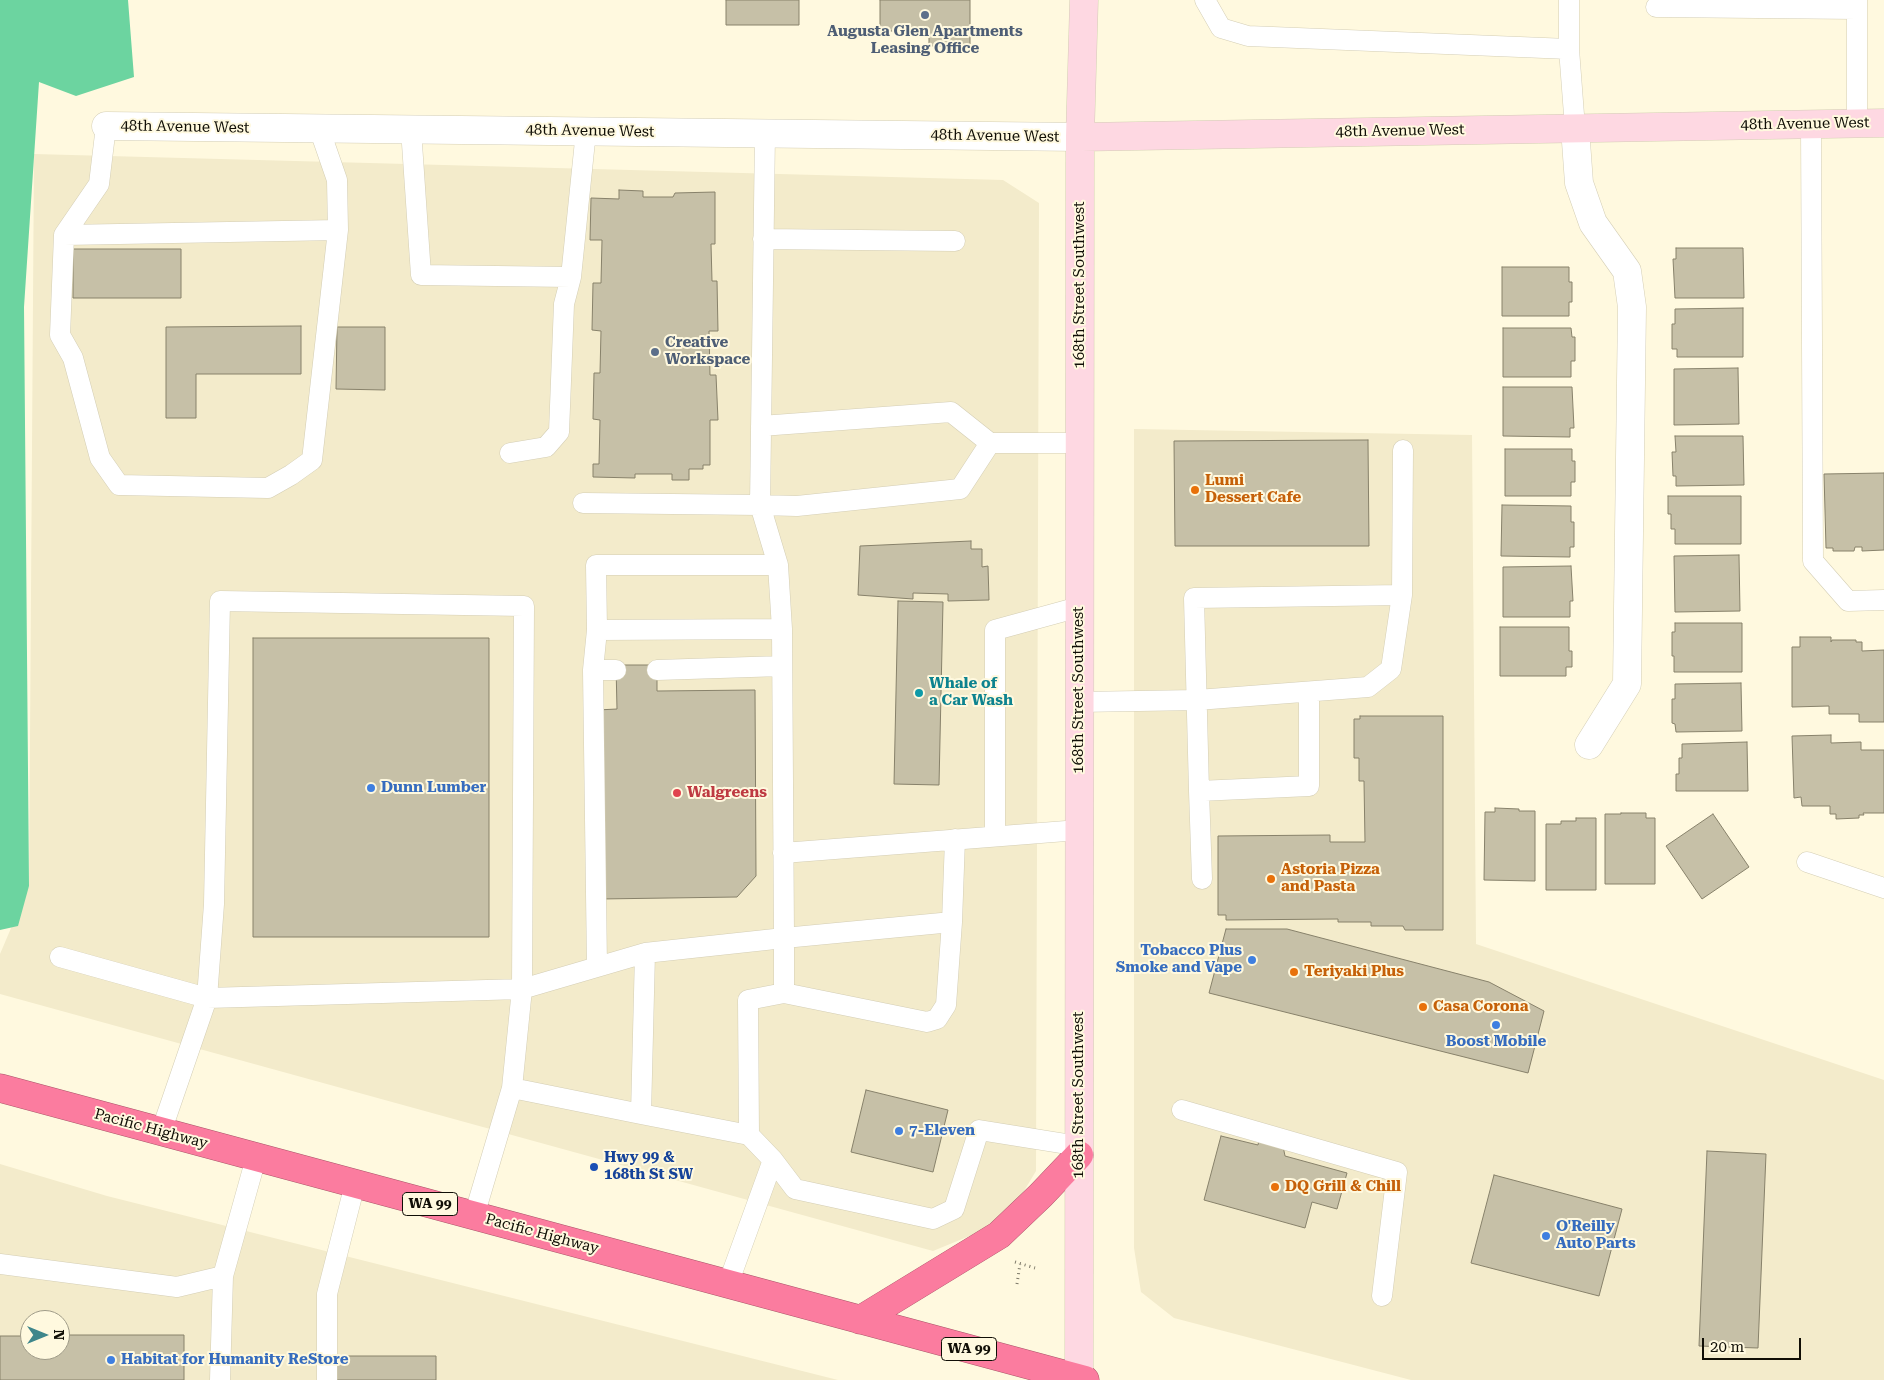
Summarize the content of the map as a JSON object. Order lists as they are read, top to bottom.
{
  "streets": {
    "highway": ["Pacific Highway", "WA 99"],
    "main road": ["48th Avenue West", "168th Street Southwest"]
  },
  "crossings": [
    ["48th Avenue West", "168th Street Southwest"],
    ["168th Street Southwest", "Pacific Highway"]
  ],
  "places": [
    "Augusta Glen Apartments Leasing Office",
    "Creative Workspace",
    "Lumi Dessert Cafe",
    "Whale of a Car Wash",
    "Dunn Lumber",
    "Walgreens",
    "Astoria Pizza and Pasta",
    "Tobacco Plus Smoke and Vape",
    "Teriyaki Plus",
    "Casa Corona",
    "Boost Mobile",
    "7-Eleven",
    "Hwy 99 & 168th St SW",
    "DQ Grill & Chill",
    "O'Reilly Auto Parts",
    "Habitat for Humanity ReStore"
  ],
  "scale_bar": "20 m",
  "north": "right"
}
